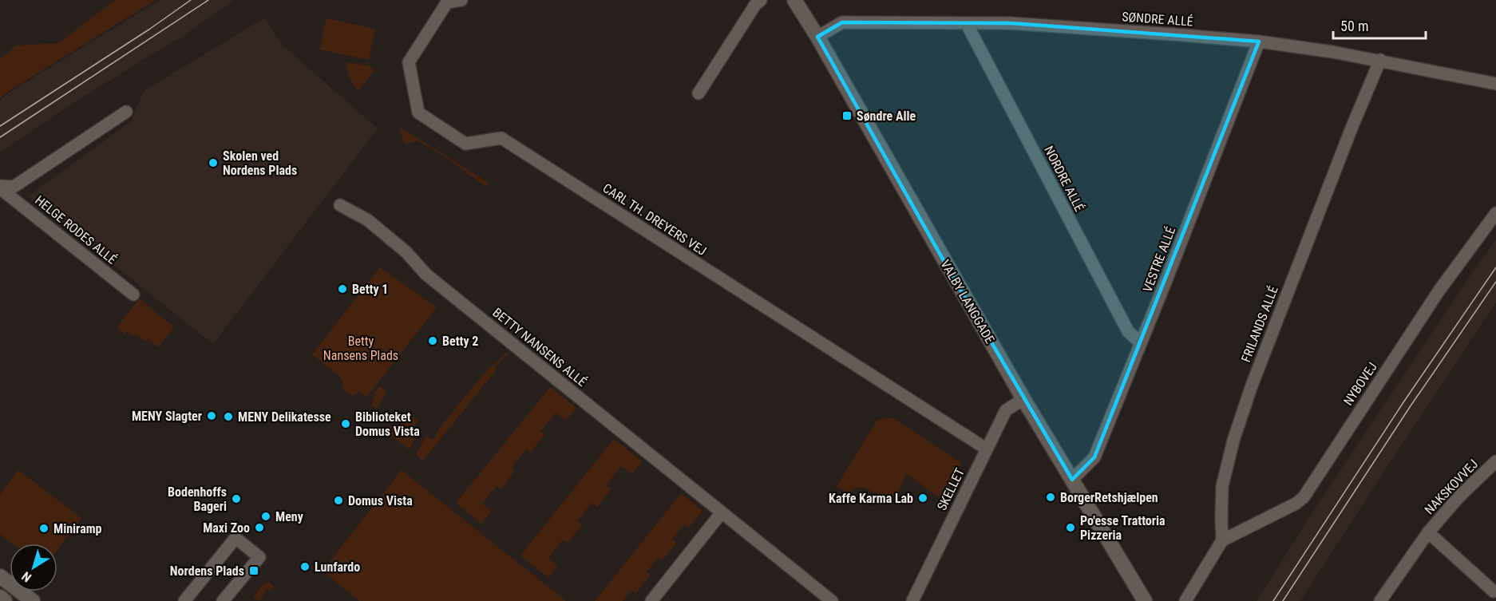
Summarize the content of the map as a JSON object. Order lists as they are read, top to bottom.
{
  "streets": {
    "street": [
      "SØNDRE ALLÉ",
      "NORDRE ALLÉ",
      "CARL TH. DREYERS VEJ",
      "HELGE RODES ALLÉ",
      "VESTRE ALLÉ",
      "VALBY LANGGADE",
      "FRILANDS ALLÉ",
      "BETTY NANSENS ALLÉ",
      "NYBOVEJ",
      "NAKSKOVVEJ",
      "SKELLET"
    ]
  },
  "crossings": [
    ["SØNDRE ALLÉ", "NORDRE ALLÉ"],
    ["SØNDRE ALLÉ", "VESTRE ALLÉ"],
    ["SØNDRE ALLÉ", "VALBY LANGGADE"],
    ["SØNDRE ALLÉ", "FRILANDS ALLÉ"],
    ["NORDRE ALLÉ", "VESTRE ALLÉ"],
    ["CARL TH. DREYERS VEJ", "SKELLET"],
    ["VESTRE ALLÉ", "VALBY LANGGADE"],
    ["VALBY LANGGADE", "SKELLET"],
    ["FRILANDS ALLÉ", "NYBOVEJ"]
  ],
  "parks": ["Betty Nansens Plads"],
  "places": {
    "transit": ["Søndre Alle", "Nordens Plads"],
    "other": [
      "Skolen ved Nordens Plads",
      "Betty 1",
      "Betty 2",
      "MENY Slagter",
      "MENY Delikatesse",
      "Biblioteket Domus Vista",
      "BorgerRetshjælpen",
      "Kaffe Karma Lab",
      "Bodenhoffs Bageri",
      "Domus Vista",
      "Meny",
      "Maxi Zoo",
      "Po'esse Trattoria Pizzeria",
      "Miniramp",
      "Lunfardo"
    ]
  },
  "scale_bar": "50 m",
  "north": "bottom left"
}
